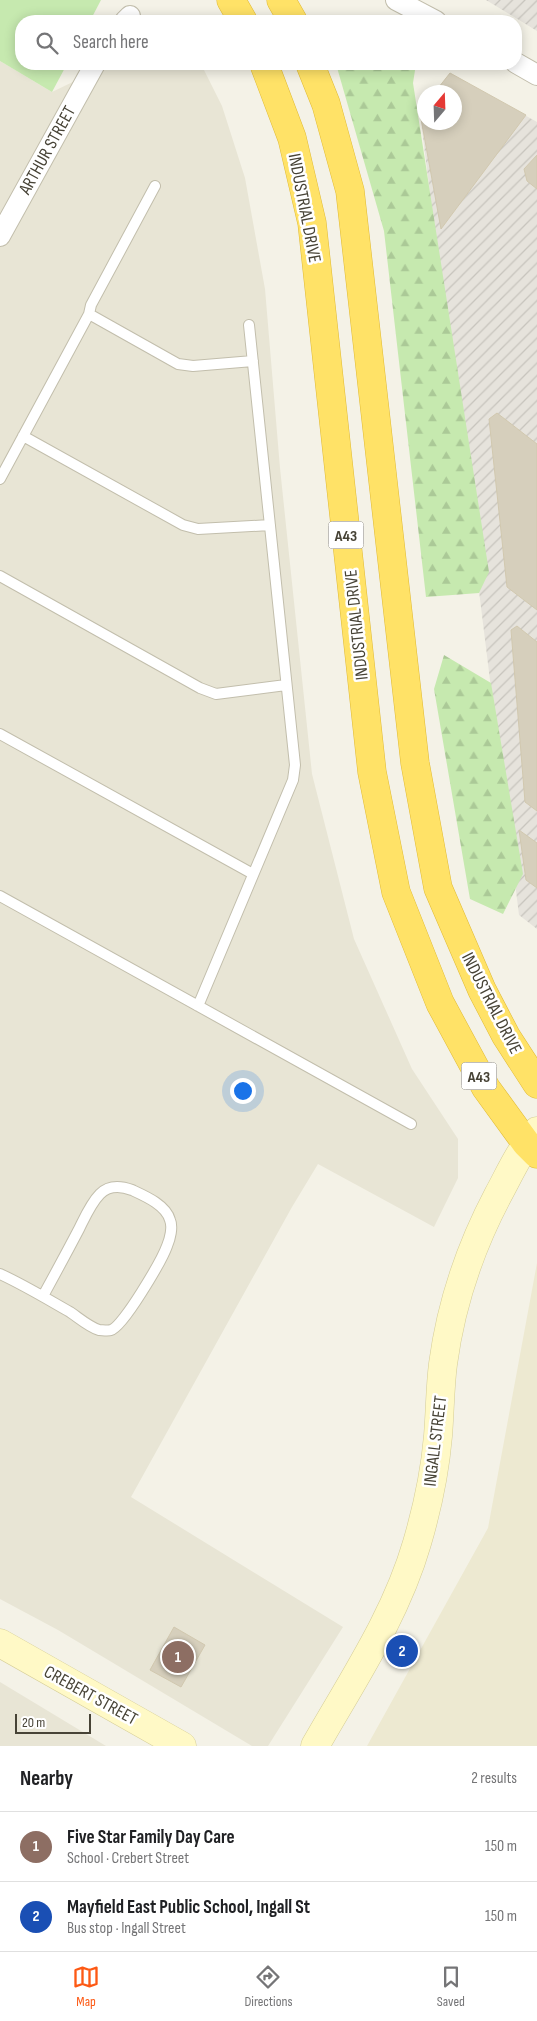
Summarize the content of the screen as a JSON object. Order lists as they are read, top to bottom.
{
  "streets": {
    "highway": ["INDUSTRIAL DRIVE", "A43"],
    "main road": ["INGALL STREET", "CREBERT STREET"],
    "street": ["ARTHUR STREET"]
  },
  "crossings": [
    ["INDUSTRIAL DRIVE", "INGALL STREET"]
  ],
  "scale_bar": "20 m",
  "north": "top",
  "page": {
    "search": "Search here",
    "pins": ["2", "1"],
    "scale": "20 m",
    "heading": ["Nearby", "2 results"],
    "list": [
      {
        "mark": "1",
        "name": "Five Star Family Day Care",
        "note": "School · Crebert Street",
        "value": "150 m"
      },
      {
        "mark": "2",
        "name": "Mayfield East Public School, Ingall St",
        "note": "Bus stop · Ingall Street",
        "value": "150 m"
      }
    ],
    "nav": ["Map", "Directions", "Saved"]
  }
}
